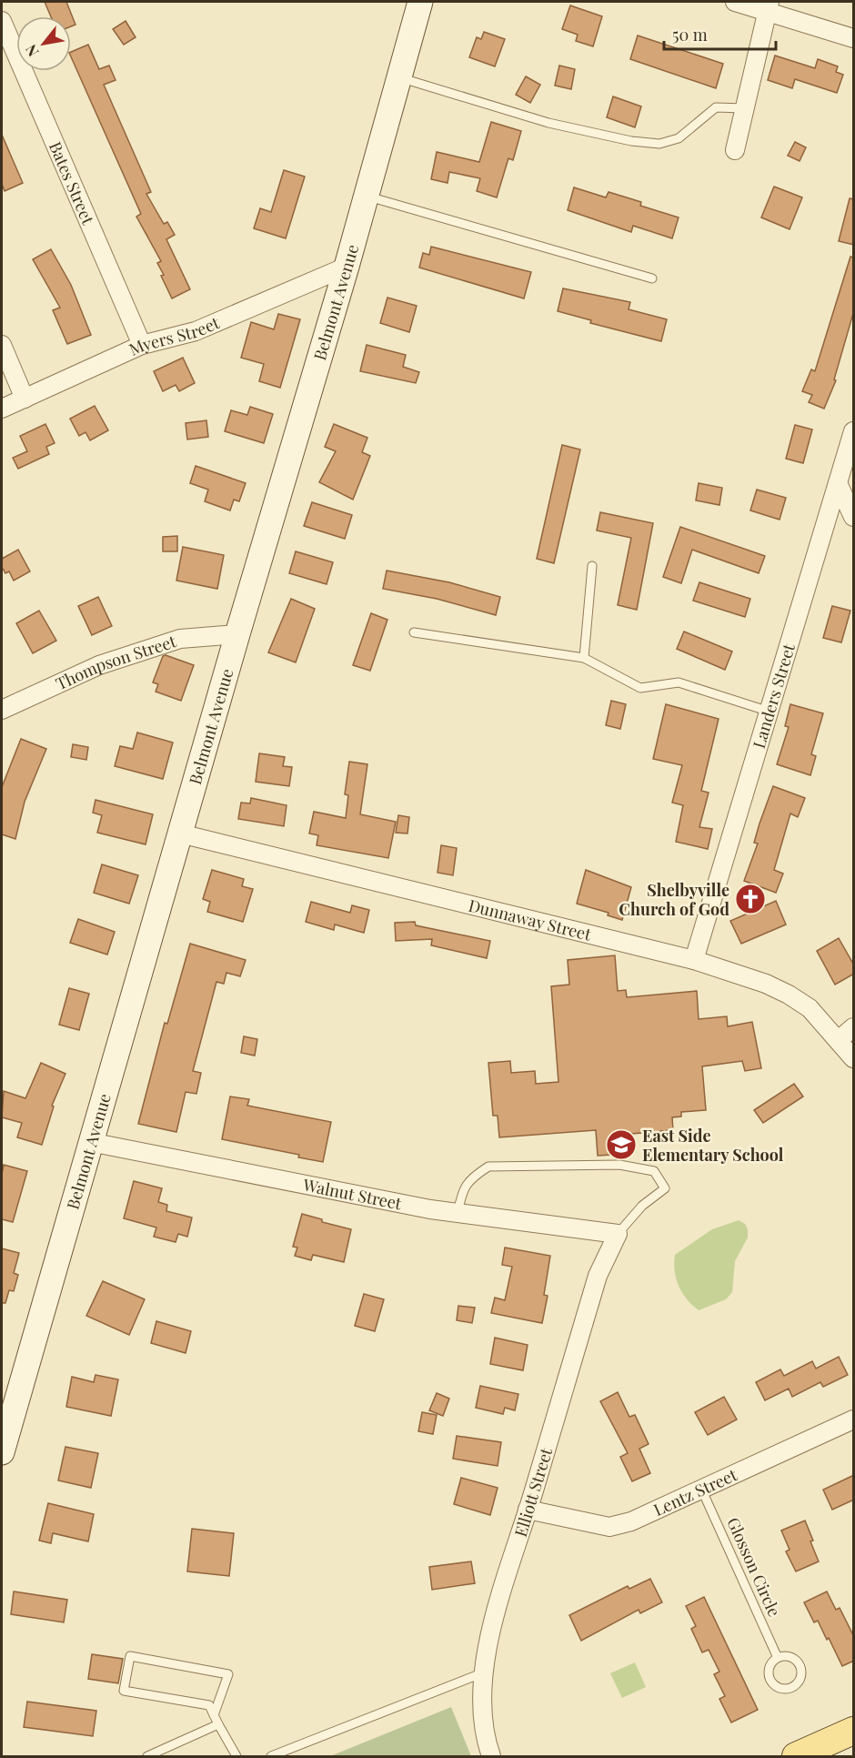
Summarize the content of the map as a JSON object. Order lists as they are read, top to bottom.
{
  "streets": {
    "main road": ["Belmont Avenue"],
    "street": [
      "Bates Street",
      "Myers Street",
      "Thompson Street",
      "Landers Street",
      "Dunnaway Street",
      "Walnut Street",
      "Elliott Street",
      "Lentz Street"
    ],
    "lane": ["Glosson Circle"]
  },
  "crossings": [
    ["Bates Street", "Myers Street"],
    ["Belmont Avenue", "Myers Street"],
    ["Belmont Avenue", "Thompson Street"],
    ["Belmont Avenue", "Dunnaway Street"],
    ["Belmont Avenue", "Walnut Street"],
    ["Landers Street", "Dunnaway Street"],
    ["Walnut Street", "Elliott Street"],
    ["Elliott Street", "Lentz Street"],
    ["Lentz Street", "Glosson Circle"]
  ],
  "places": {
    "church": ["Shelbyville Church of God"],
    "school or university": ["East Side Elementary School"]
  },
  "scale_bar": "50 m",
  "north": "bottom left"
}
